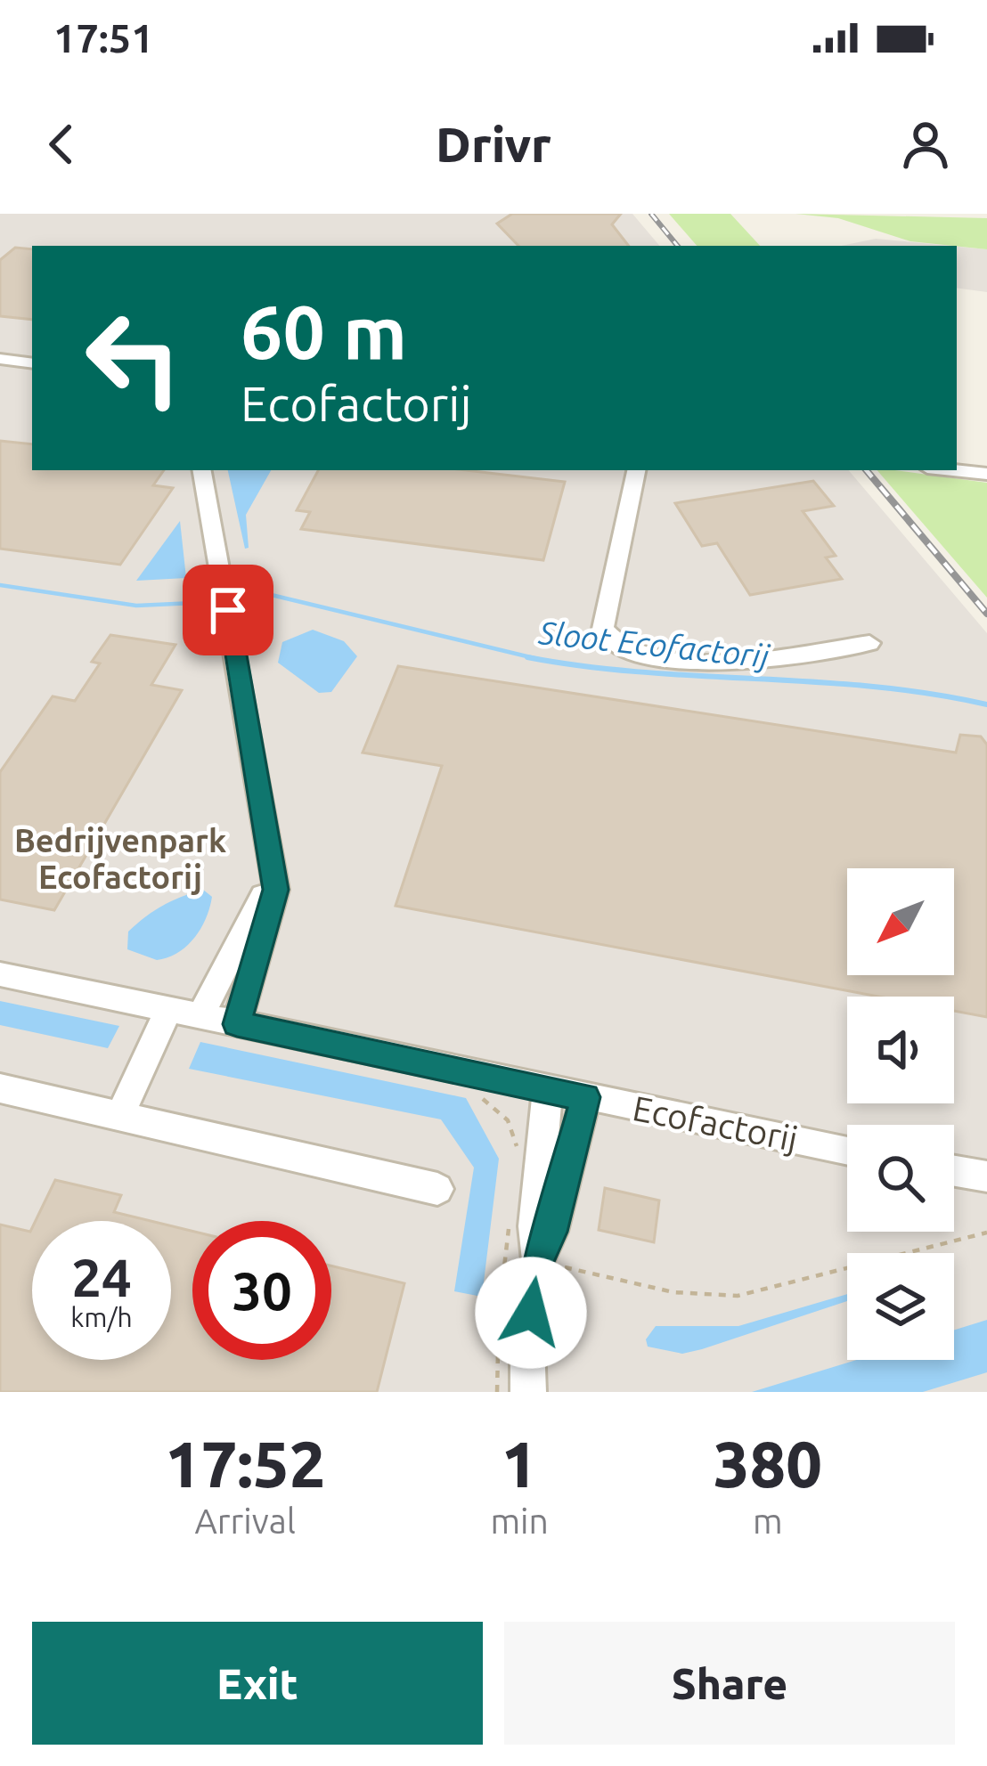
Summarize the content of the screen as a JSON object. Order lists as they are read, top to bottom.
{
  "streets": {
    "street": ["Ecofactorij"]
  },
  "districts": ["Bedrijvenpark Ecofactorij"],
  "water": ["Sloot Ecofactorij"],
  "north": "bottom left",
  "page": {
    "status": "17:51",
    "header": "Drivr",
    "turn": ["60 m", "Ecofactorij"],
    "speed": "24 km/h",
    "limit": "30",
    "eta": [
      "17:52",
      "Arrival",
      "1",
      "min",
      "380",
      "m"
    ],
    "buttons": ["Exit", "Share"]
  }
}
